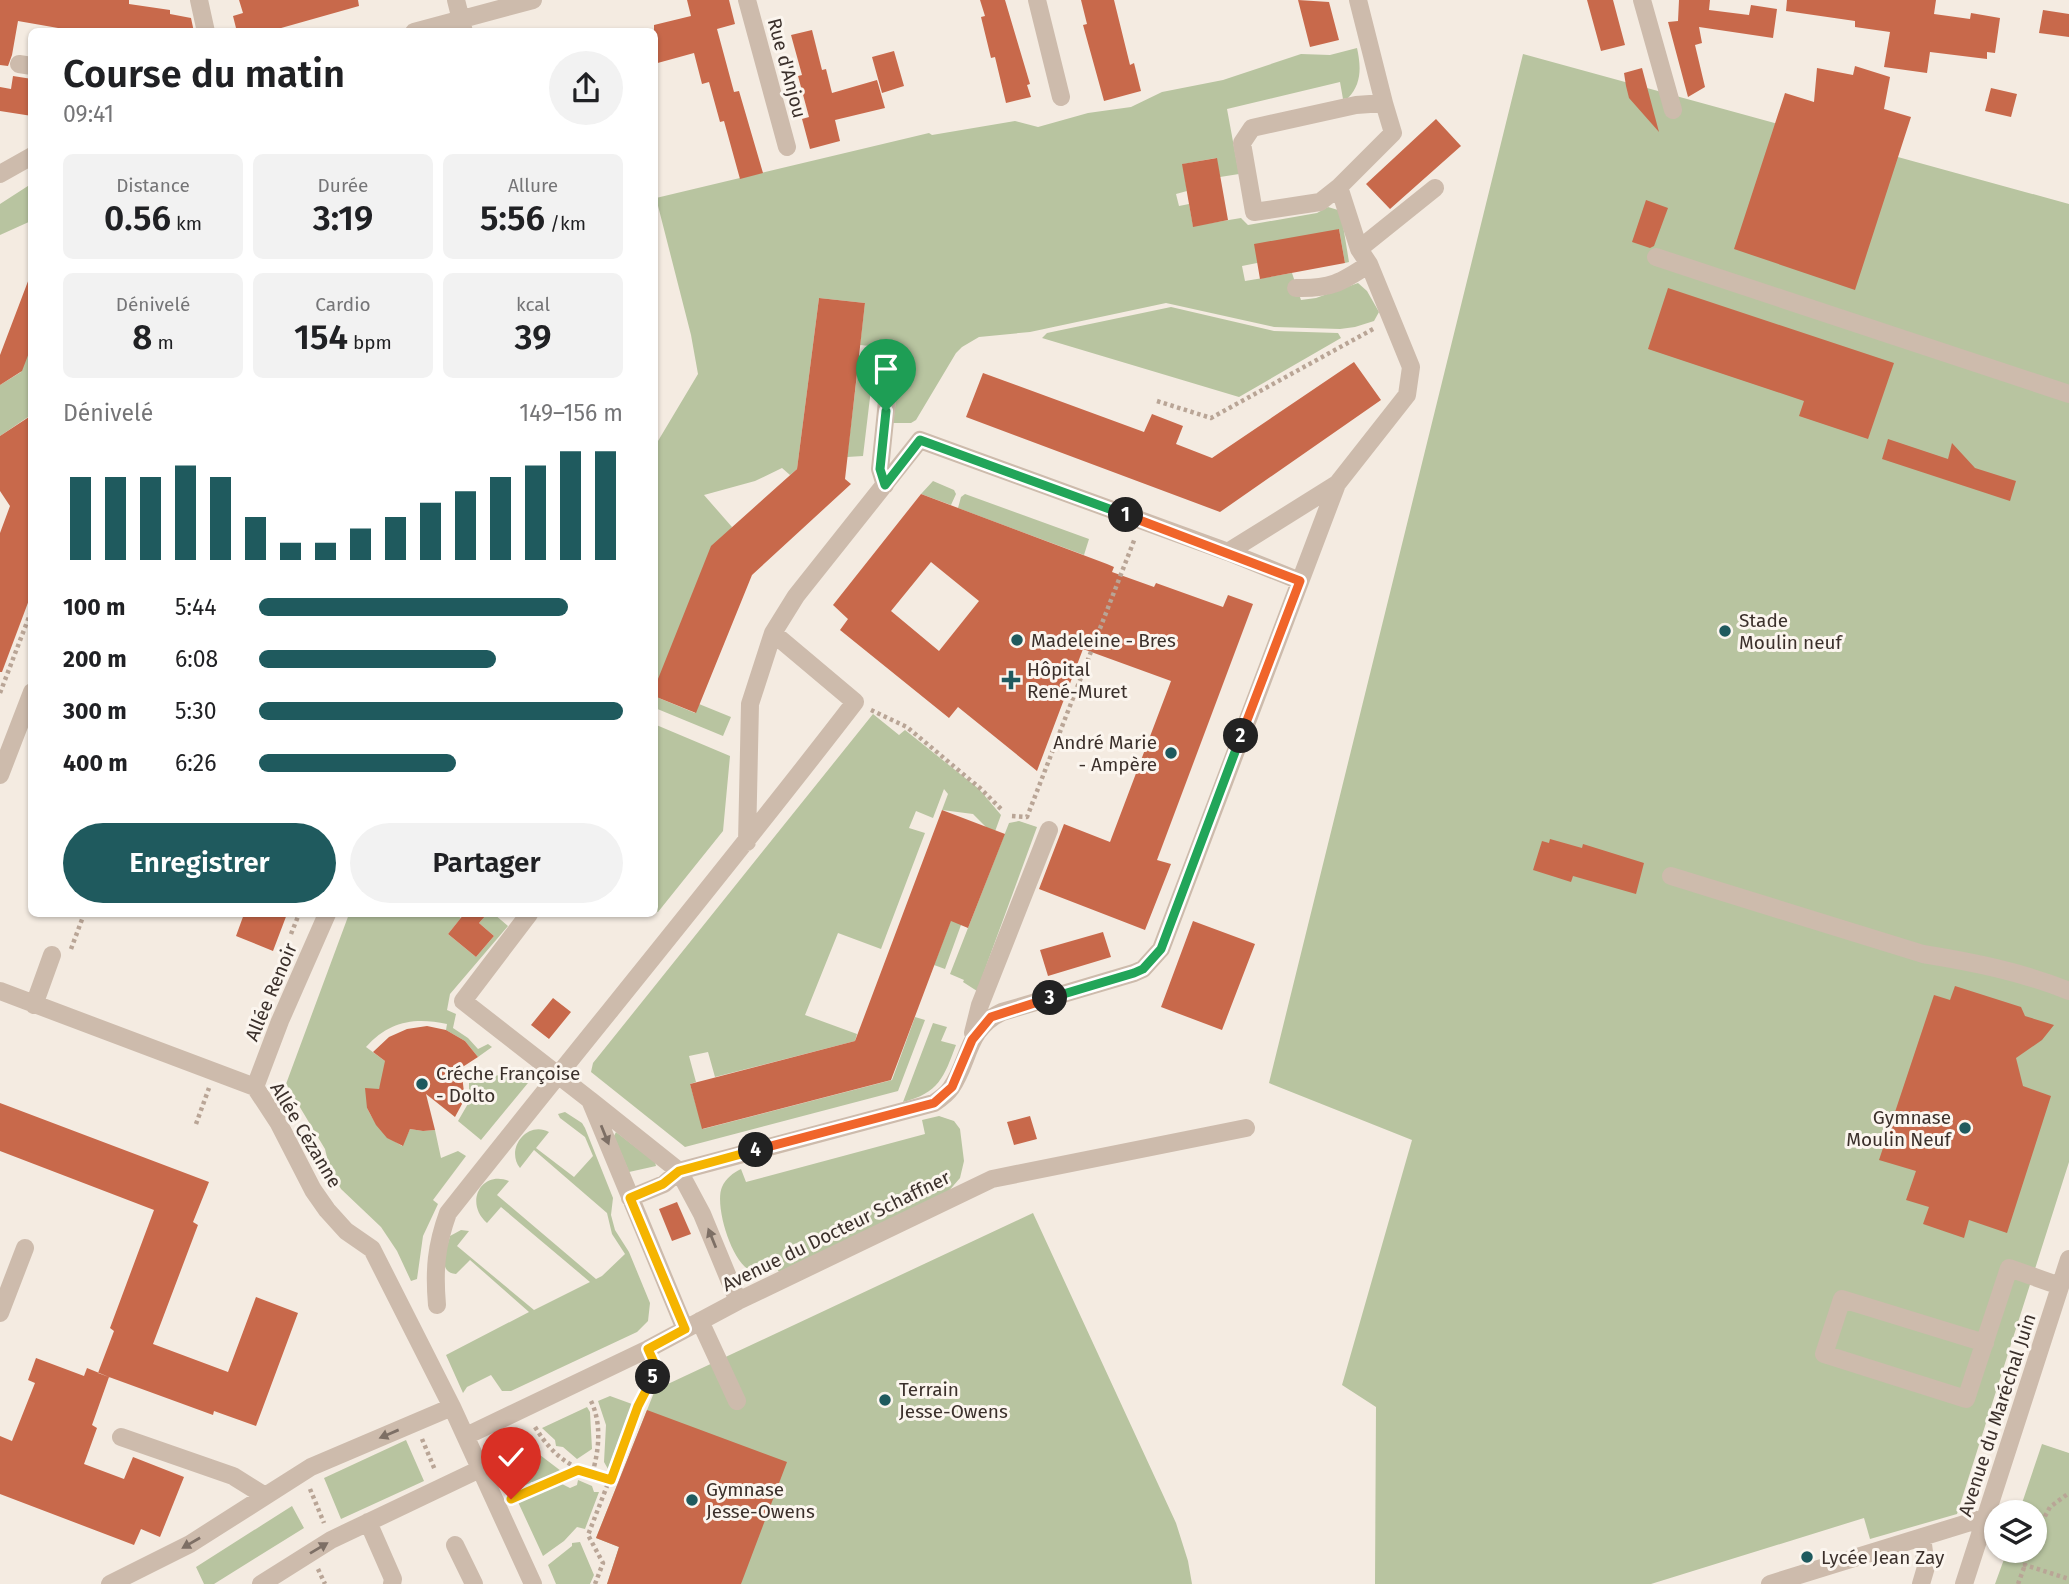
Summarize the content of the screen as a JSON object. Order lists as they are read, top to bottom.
{
  "streets": {
    "street": [
      "Rue d'Anjou",
      "Allée Renoir",
      "Allée Cézanne",
      "Avenue du Docteur Schaffner",
      "Avenue du Maréchal Juin"
    ]
  },
  "crossings": [
    ["Allée Renoir", "Allée Cézanne"],
    ["Allée Cézanne", "Avenue du Docteur Schaffner"]
  ],
  "places": {
    "other": [
      "Stade Moulin neuf",
      "Madeleine - Bres",
      "André Marie - Ampère",
      "Créche Françoise - Dolto",
      "Gymnase Moulin Neuf",
      "Terrain Jesse-Owens",
      "Gymnase Jesse-Owens",
      "Lycée Jean Zay"
    ],
    "health": ["Hôpital René-Muret"]
  },
  "page": {
    "heading": ["Course du matin", "09:41"],
    "stats": [
      ["Distance", "0.56 km"],
      ["Durée", "3:19"],
      ["Allure", "5:56 /km"],
      ["Dénivelé", "8 m"],
      ["Cardio", "154 bpm"],
      ["kcal", "39"]
    ],
    "chart": ["Dénivelé", "149–156 m"],
    "pins": [
      "1",
      "2",
      "3",
      "4",
      "5"
    ],
    "list": [
      {
        "name": "100 m",
        "note": "5:44"
      },
      {
        "name": "200 m",
        "note": "6:08"
      },
      {
        "name": "300 m",
        "note": "5:30"
      },
      {
        "name": "400 m",
        "note": "6:26"
      }
    ],
    "buttons": ["Enregistrer", "Partager"]
  }
}
